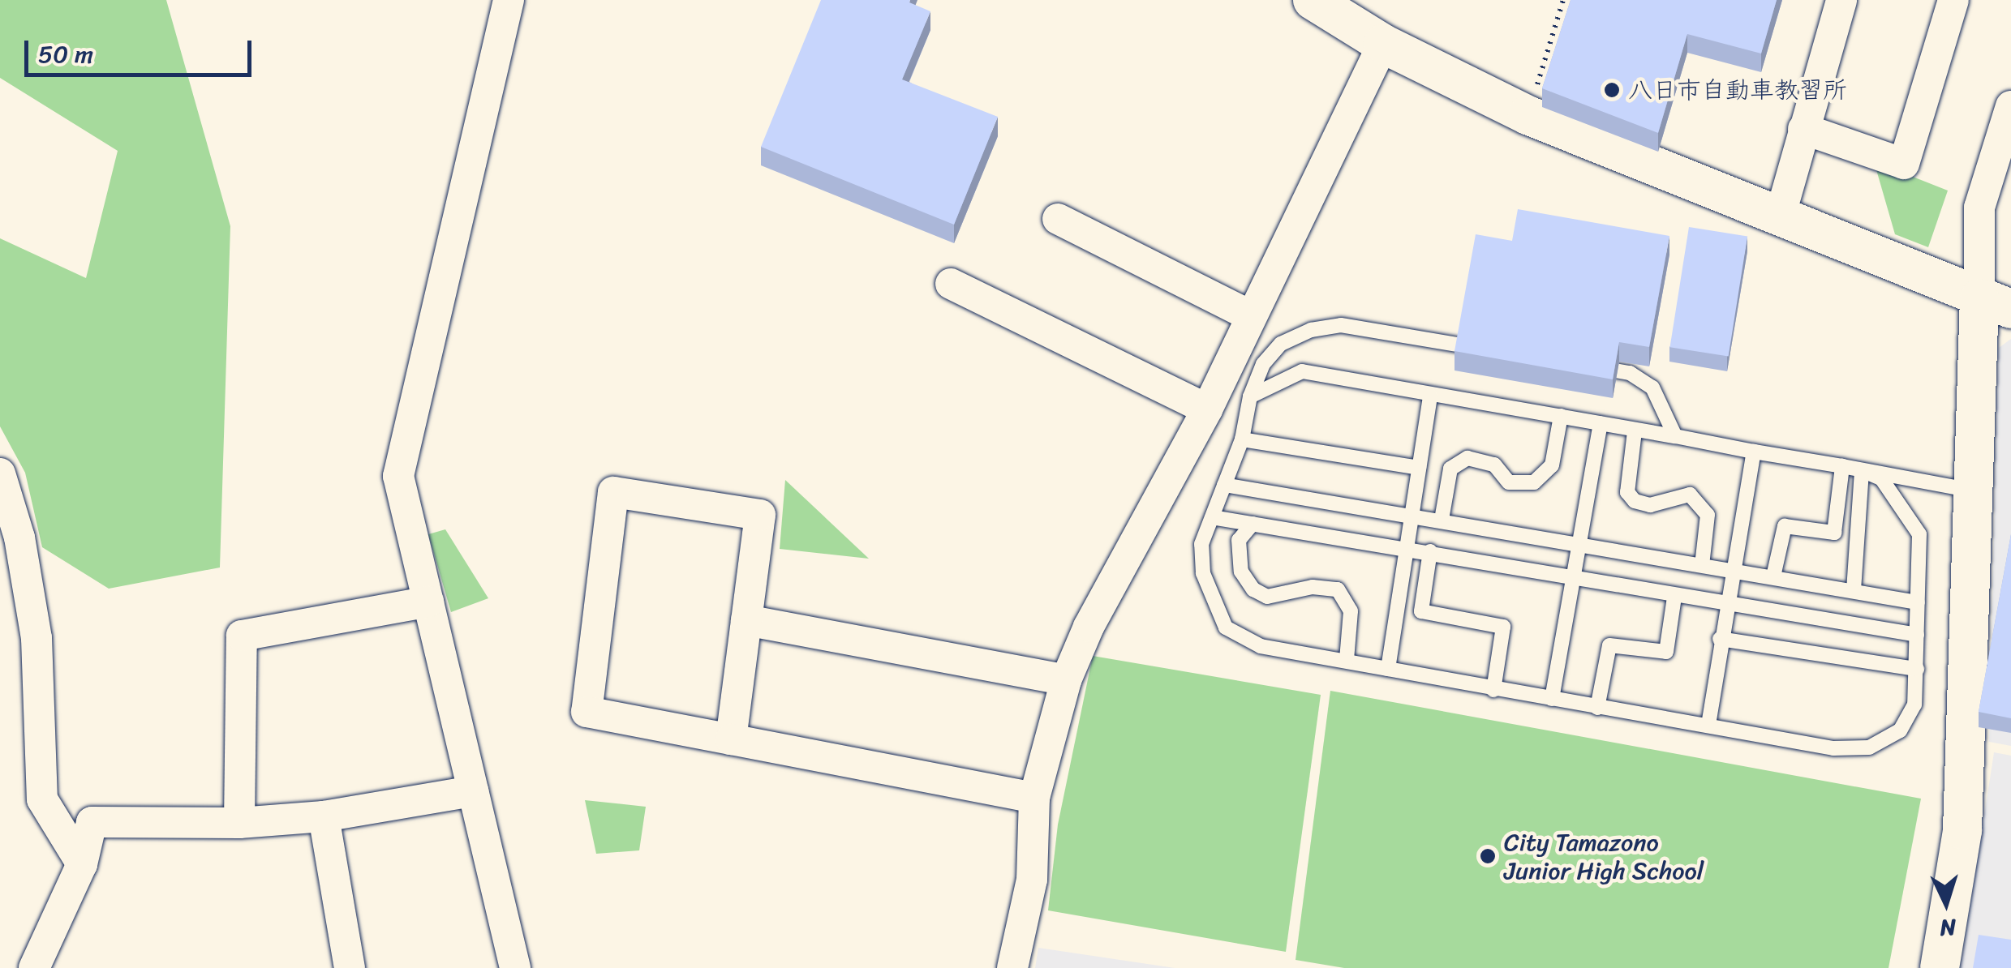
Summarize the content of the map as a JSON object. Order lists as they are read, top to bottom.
{
  "places": ["八日市自動車教習所", "City Tamazono Junior High School"],
  "scale_bar": "50 m",
  "north": "bottom"
}
